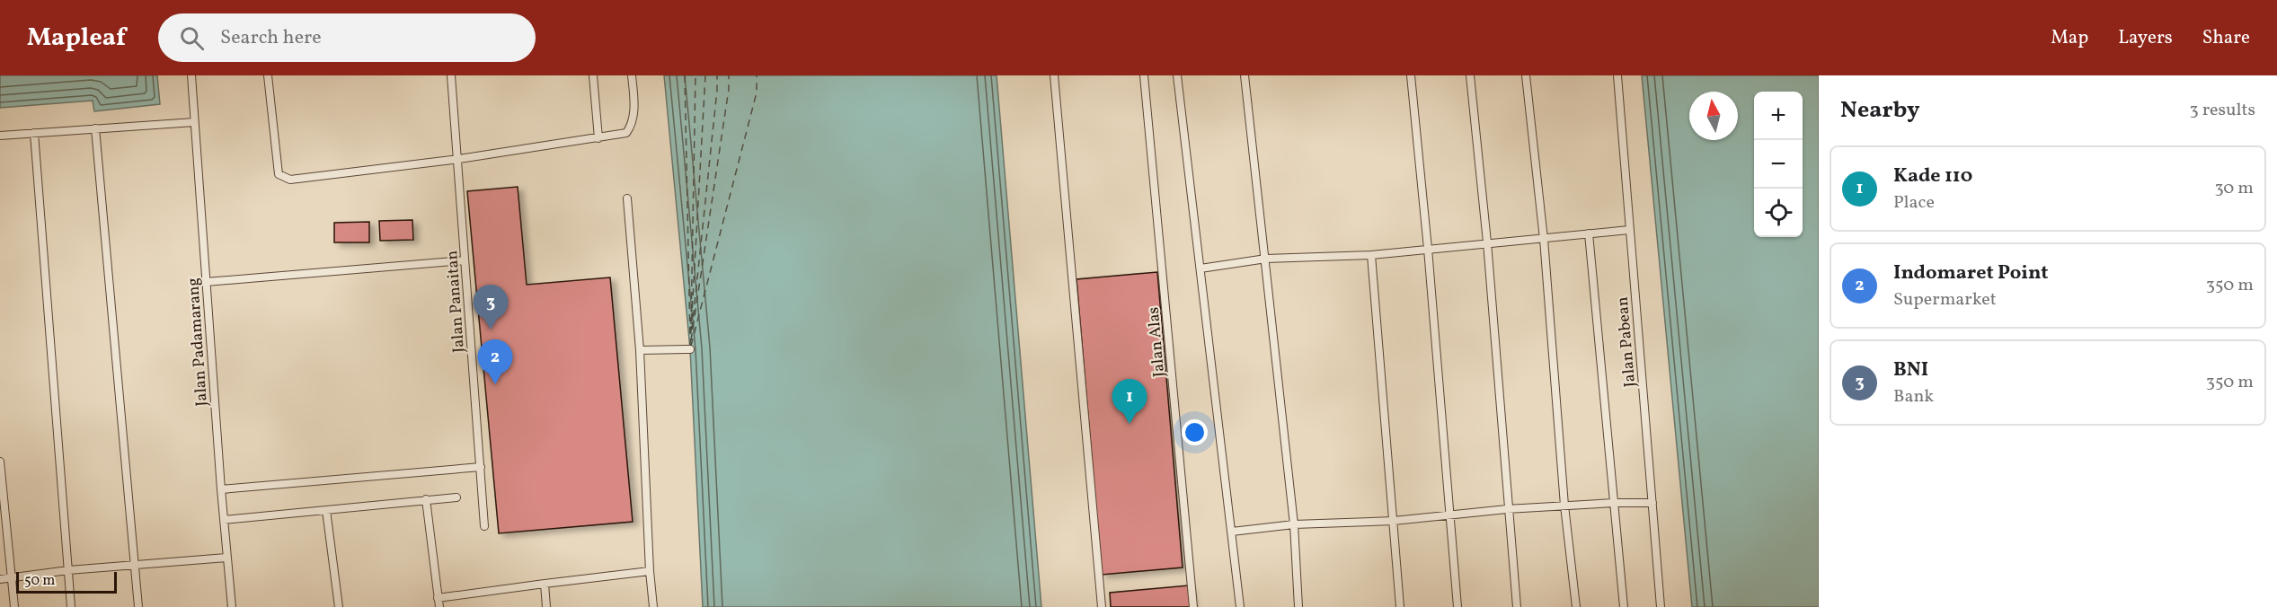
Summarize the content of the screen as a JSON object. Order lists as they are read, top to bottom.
{
  "streets": {
    "lane": [
      "Jalan Panaitan",
      "Jalan Padamarang",
      "Jalan Alas",
      "Jalan Pabean"
    ]
  },
  "scale_bar": "50 m",
  "north": "top",
  "page": {
    "header": "Mapleaf",
    "search": "Search here",
    "nav": ["Map", "Layers", "Share"],
    "heading": ["Nearby", "3 results"],
    "map_buttons": ["+", "−"],
    "list": [
      {
        "mark": "1",
        "name": "Kade 110",
        "note": "Place",
        "value": "30 m"
      },
      {
        "mark": "2",
        "name": "Indomaret Point",
        "note": "Supermarket",
        "value": "350 m"
      },
      {
        "mark": "3",
        "name": "BNI",
        "note": "Bank",
        "value": "350 m"
      }
    ],
    "pins": ["3", "2", "1"],
    "scale": "50 m"
  }
}
